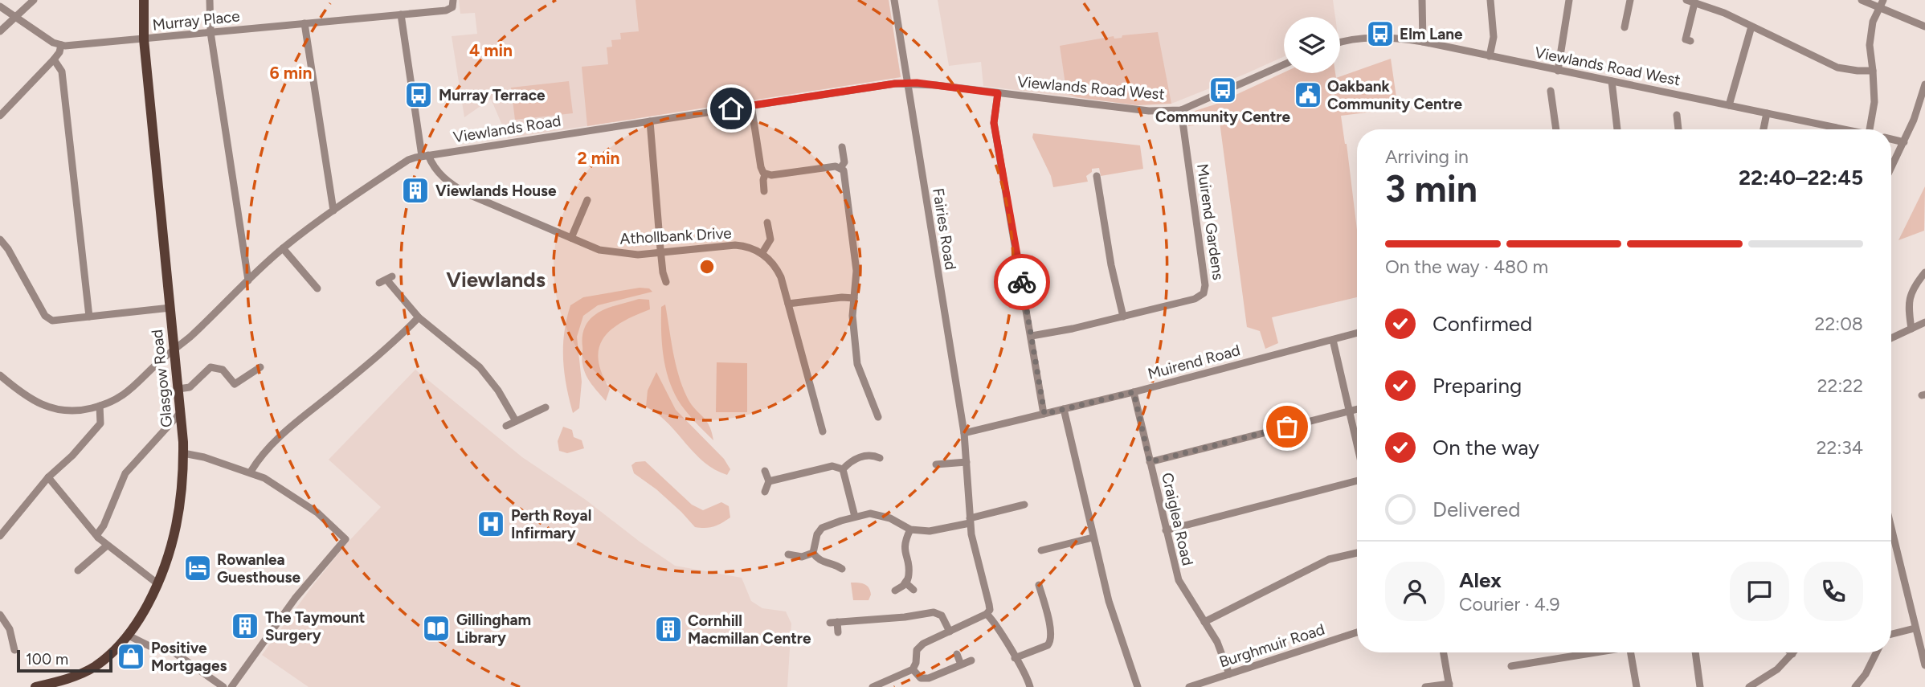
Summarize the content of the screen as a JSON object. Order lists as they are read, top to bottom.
{
  "streets": {
    "main road": ["Glasgow Road"],
    "street": [
      "Murray Place",
      "Viewlands Road West",
      "Viewlands Road",
      "Muirend Gardens",
      "Fairies Road",
      "Athollbank Drive",
      "Muirend Road",
      "Craiglea Road",
      "Burghmuir Road"
    ]
  },
  "crossings": [
    ["Murray Place", "Glasgow Road"],
    ["Viewlands Road West", "Viewlands Road"],
    ["Viewlands Road West", "Muirend Gardens"],
    ["Viewlands Road West", "Fairies Road"],
    ["Viewlands Road", "Fairies Road"],
    ["Viewlands Road", "Athollbank Drive"],
    ["Viewlands Road", "Glasgow Road"],
    ["Fairies Road", "Muirend Road"],
    ["Muirend Road", "Craiglea Road"],
    ["Craiglea Road", "Burghmuir Road"]
  ],
  "districts": ["Viewlands"],
  "places": {
    "bus stop": ["Elm Lane", "Community Centre", "Murray Terrace"],
    "public building": ["Oakbank Community Centre"],
    "building": ["Viewlands House", "The Taymount Surgery", "Cornhill Macmillan Centre"],
    "hospital": ["Perth Royal Infirmary"],
    "hotel": ["Rowanlea Guesthouse"],
    "library": ["Gillingham Library"],
    "shop": ["Positive Mortgages"]
  },
  "scale_bar": "100 m",
  "page": {
    "heading": ["3 min", "Arriving in", "22:40–22:45"],
    "panel": ["Alex", "Courier · 4.9"],
    "bar": "On the way · 480 m",
    "list": [
      ["Confirmed", "22:08"],
      ["Preparing", "22:22"],
      ["On the way", "22:34"],
      "Delivered"
    ],
    "scale": "100 m"
  },
  "rings": ["4 min", "6 min", "2 min"]
}
